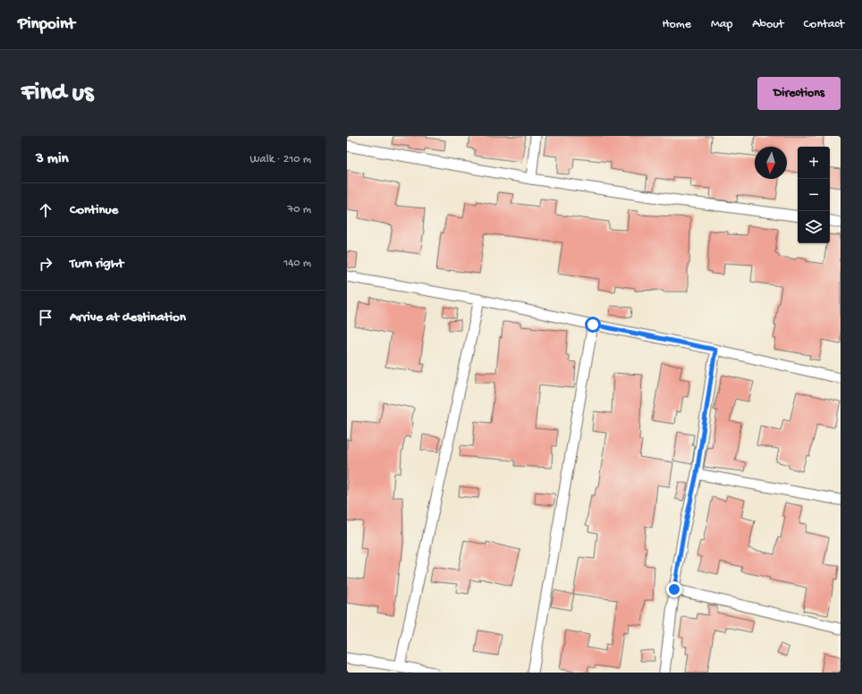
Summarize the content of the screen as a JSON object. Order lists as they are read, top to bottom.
{
  "north": "bottom",
  "page": {
    "header": "Pinpoint",
    "nav": [
      "Home",
      "Map",
      "About",
      "Contact"
    ],
    "buttons": "Directions",
    "title": "Find us",
    "heading": ["3 min", "Walk · 210 m"],
    "map_buttons": ["+", "−"],
    "list": [
      ["Continue", "70 m"],
      ["Turn right", "140 m"],
      "Arrive at destination"
    ]
  }
}
